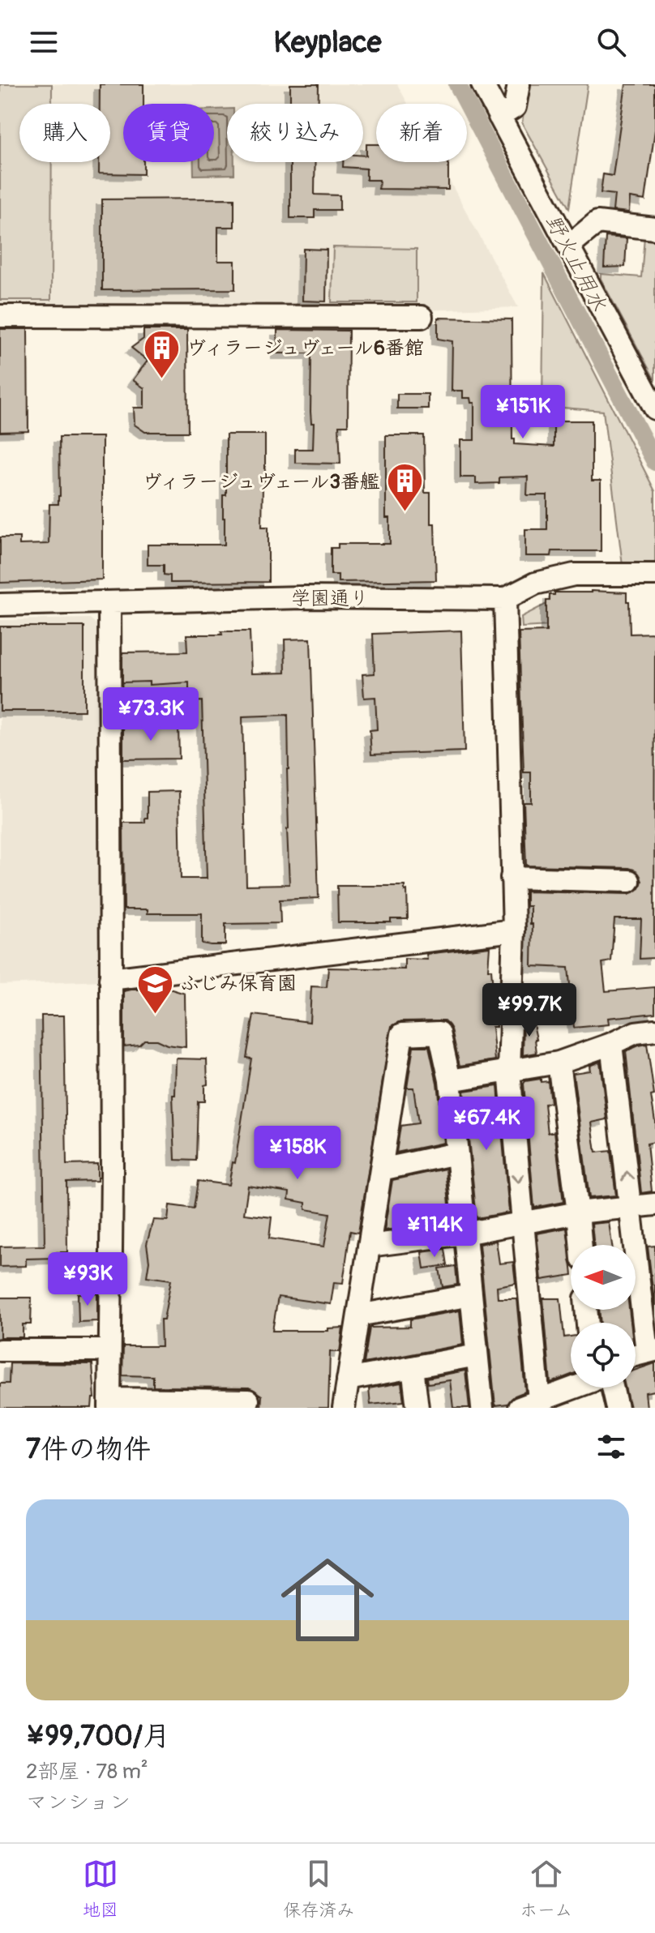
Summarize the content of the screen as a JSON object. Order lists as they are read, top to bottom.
{
  "streets": {
    "street": ["学園通り"]
  },
  "water": ["野火止用水"],
  "places": {
    "building": ["ヴィラージュヴェール6番館", "ヴィラージュヴェール3番艦"],
    "school or university": ["ふじみ保育園"]
  },
  "north": "left",
  "page": {
    "header": "Keyplace",
    "chip": [
      "購入",
      "賃貸",
      "絞り込み",
      "新着"
    ],
    "price": [
      "¥151K",
      "¥73.3K",
      "¥99.7K",
      "¥67.4K",
      "¥158K",
      "¥114K",
      "¥93K"
    ],
    "heading": "7件の物件",
    "list": [
      {
        "name": "¥99,700/月",
        "note": "2部屋 · 78 m² · マンション"
      }
    ],
    "tabs": ["地図", "保存済み", "ホーム"]
  }
}
